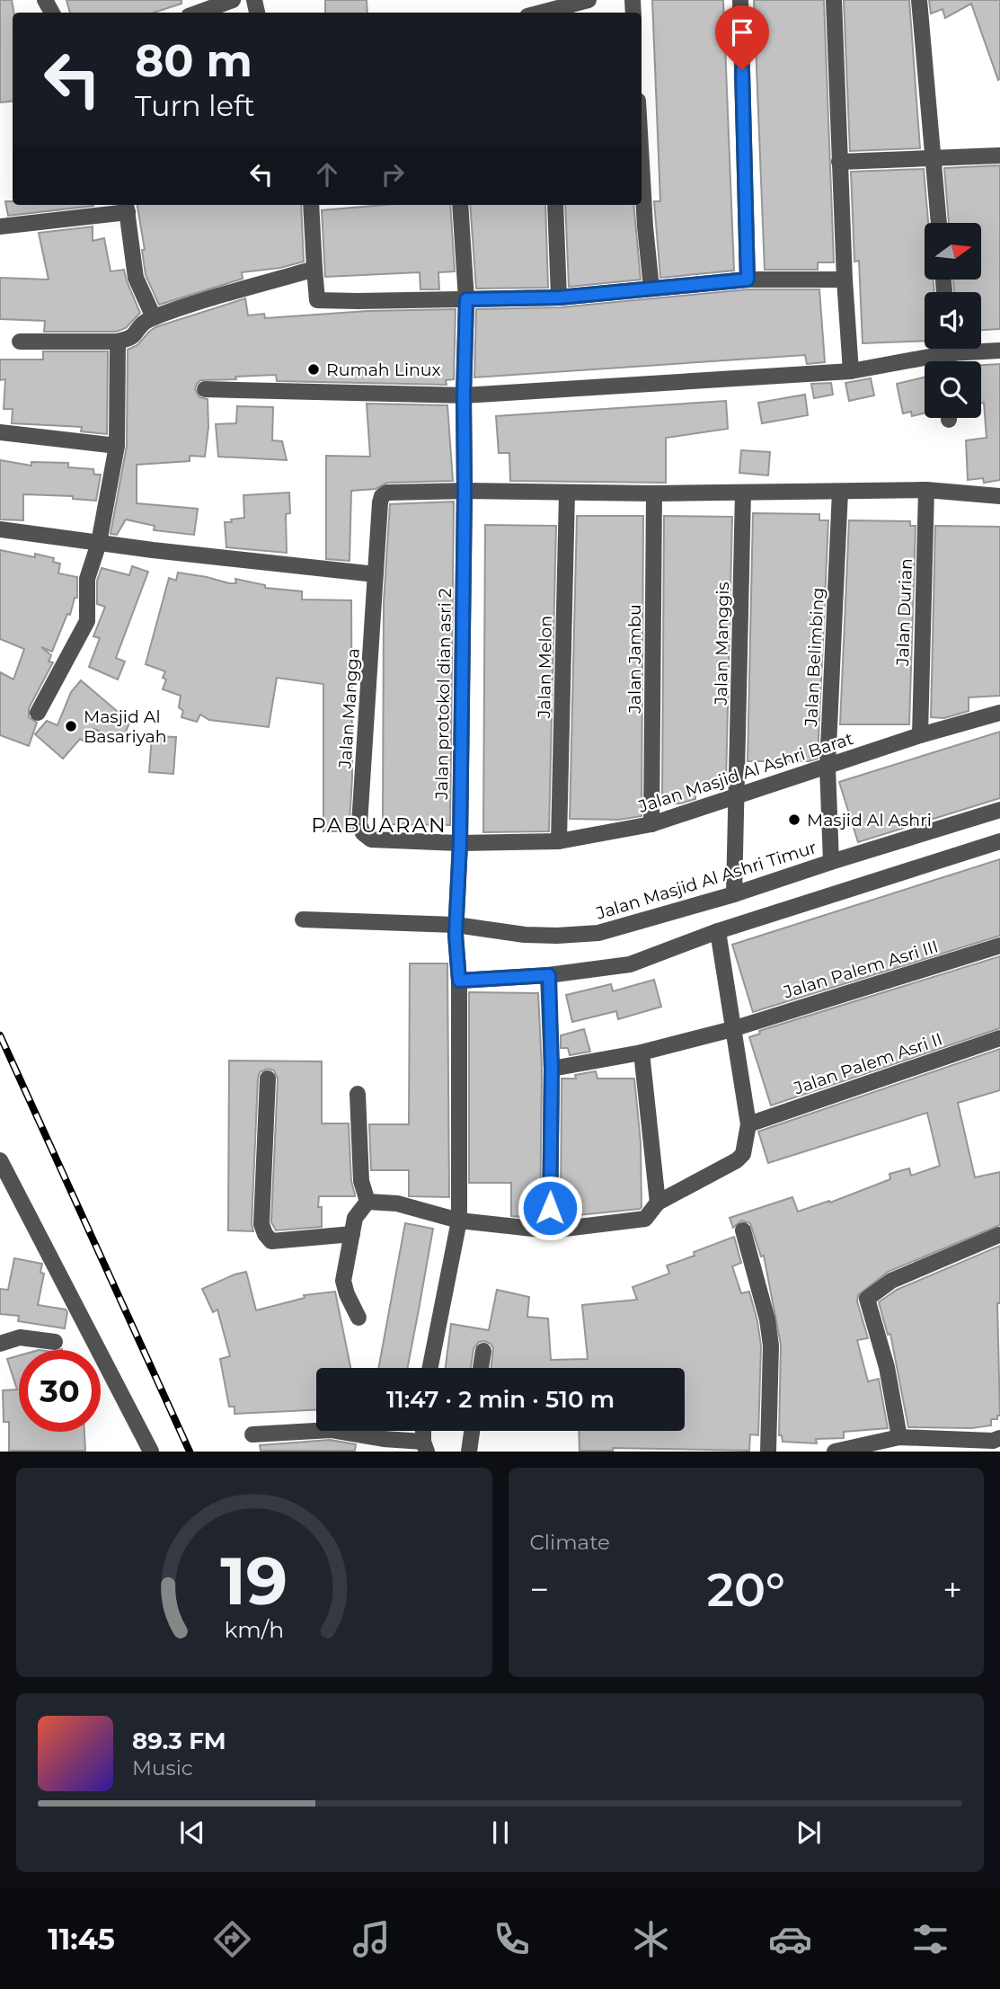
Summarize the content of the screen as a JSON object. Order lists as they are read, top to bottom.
{
  "streets": {
    "street": [
      "Jalan Durian",
      "Jalan Manggis",
      "Jalan Belimbing",
      "Jalan Jambu",
      "Jalan Melon",
      "Jalan protokol dian asri 2",
      "Jalan Mangga",
      "Jalan Masjid Al Ashri Barat",
      "Jalan Masjid Al Ashri Timur",
      "Jalan Palem Asri III",
      "Jalan Palem Asri II"
    ]
  },
  "crossings": [
    ["Jalan Durian", "Jalan Masjid Al Ashri Barat"],
    ["Jalan Manggis", "Jalan Masjid Al Ashri Barat"],
    ["Jalan Manggis", "Jalan Masjid Al Ashri Timur"],
    ["Jalan Belimbing", "Jalan Masjid Al Ashri Barat"],
    ["Jalan Belimbing", "Jalan Masjid Al Ashri Timur"],
    ["Jalan Jambu", "Jalan Masjid Al Ashri Barat"],
    ["Jalan Melon", "Jalan Masjid Al Ashri Barat"],
    ["Jalan protokol dian asri 2", "Jalan Mangga"],
    ["Jalan protokol dian asri 2", "Jalan Masjid Al Ashri Barat"],
    ["Jalan protokol dian asri 2", "Jalan Masjid Al Ashri Timur"],
    ["Jalan Mangga", "Jalan Masjid Al Ashri Barat"]
  ],
  "districts": ["PABUARAN"],
  "places": ["Rumah Linux", "Masjid Al Basariyah", "Masjid Al Ashri"],
  "north": "right",
  "page": {
    "turn": ["80 m", "Turn left"],
    "limit": "30",
    "trip": "11:47 · 2 min · 510 m",
    "tile": "Climate",
    "heat": ["−", "20°", "+"],
    "song": ["89.3 FM", "Music"],
    "tabs": "11:45",
    "gauge": ["19", "km/h"]
  }
}
